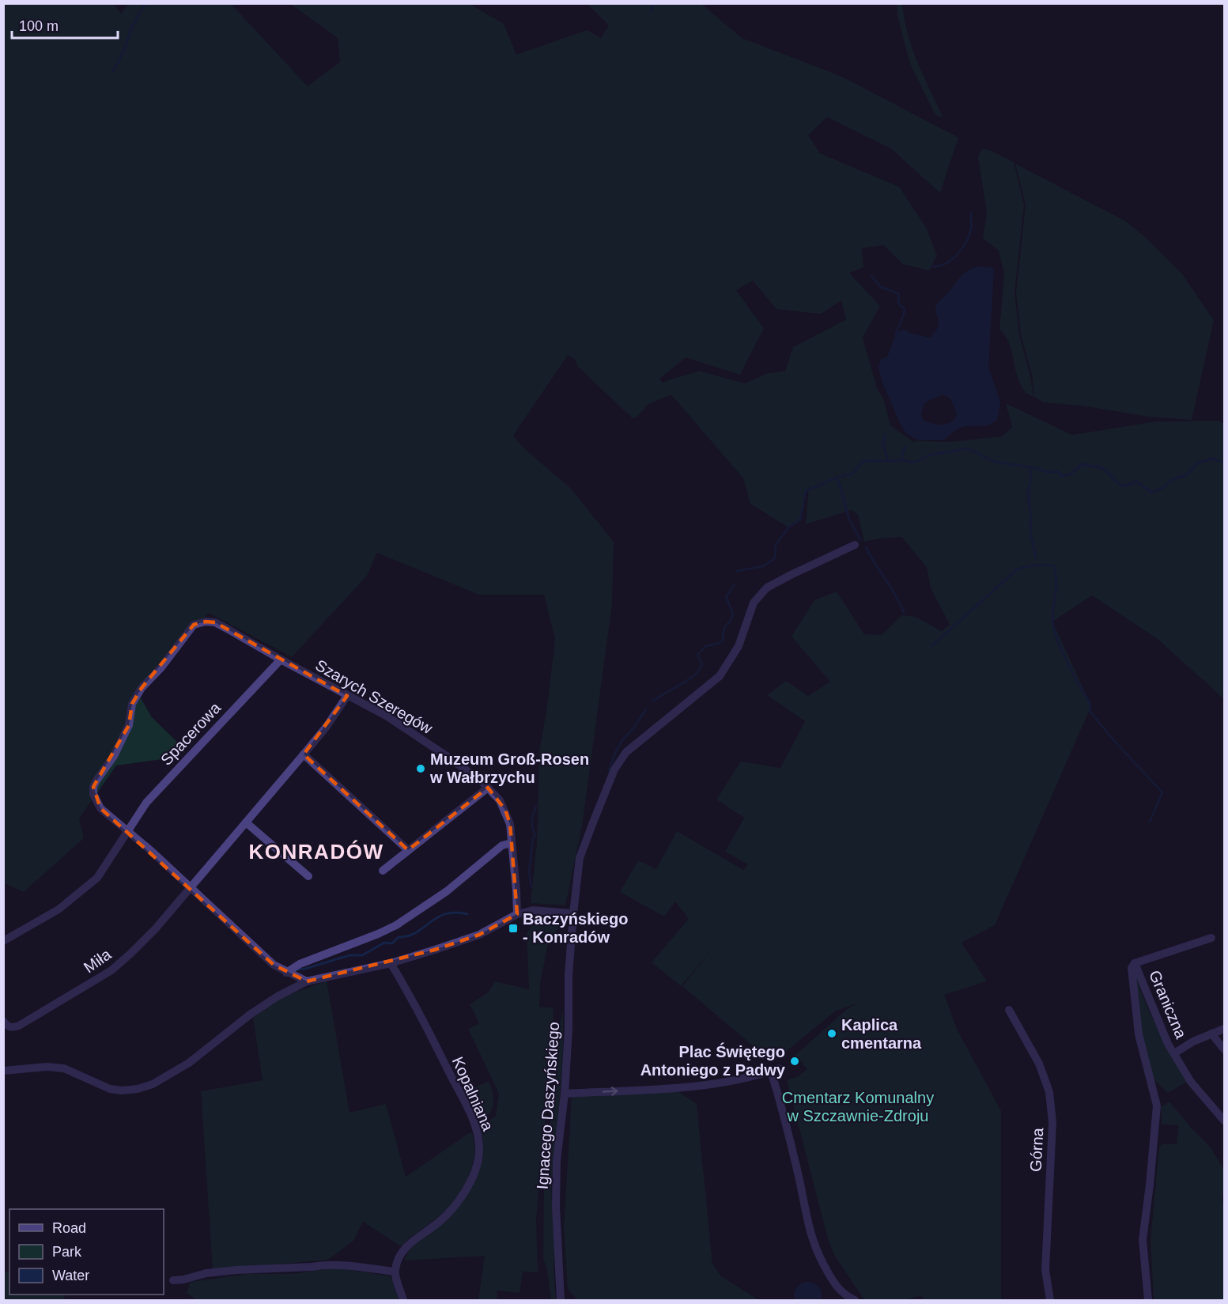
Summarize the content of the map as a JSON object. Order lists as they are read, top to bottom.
{
  "streets": {
    "street": [
      "Szarych Szeregów",
      "Spacerowa",
      "Miła",
      "Graniczna",
      "Kopalniana",
      "Ignacego Daszyńskiego",
      "Górna"
    ]
  },
  "crossings": [
    ["Szarych Szeregów", "Spacerowa"],
    ["Szarych Szeregów", "Miła"]
  ],
  "districts": ["KONRADÓW"],
  "parks": ["Cmentarz Komunalny w Szczawnie-Zdroju"],
  "places": {
    "other": ["Muzeum Groß-Rosen w Wałbrzychu", "Kaplica cmentarna", "Plac Świętego Antoniego z Padwy"],
    "transit": ["Baczyńskiego - Konradów"]
  },
  "legend": ["Road", "Park", "Water"],
  "scale_bar": "100 m"
}
